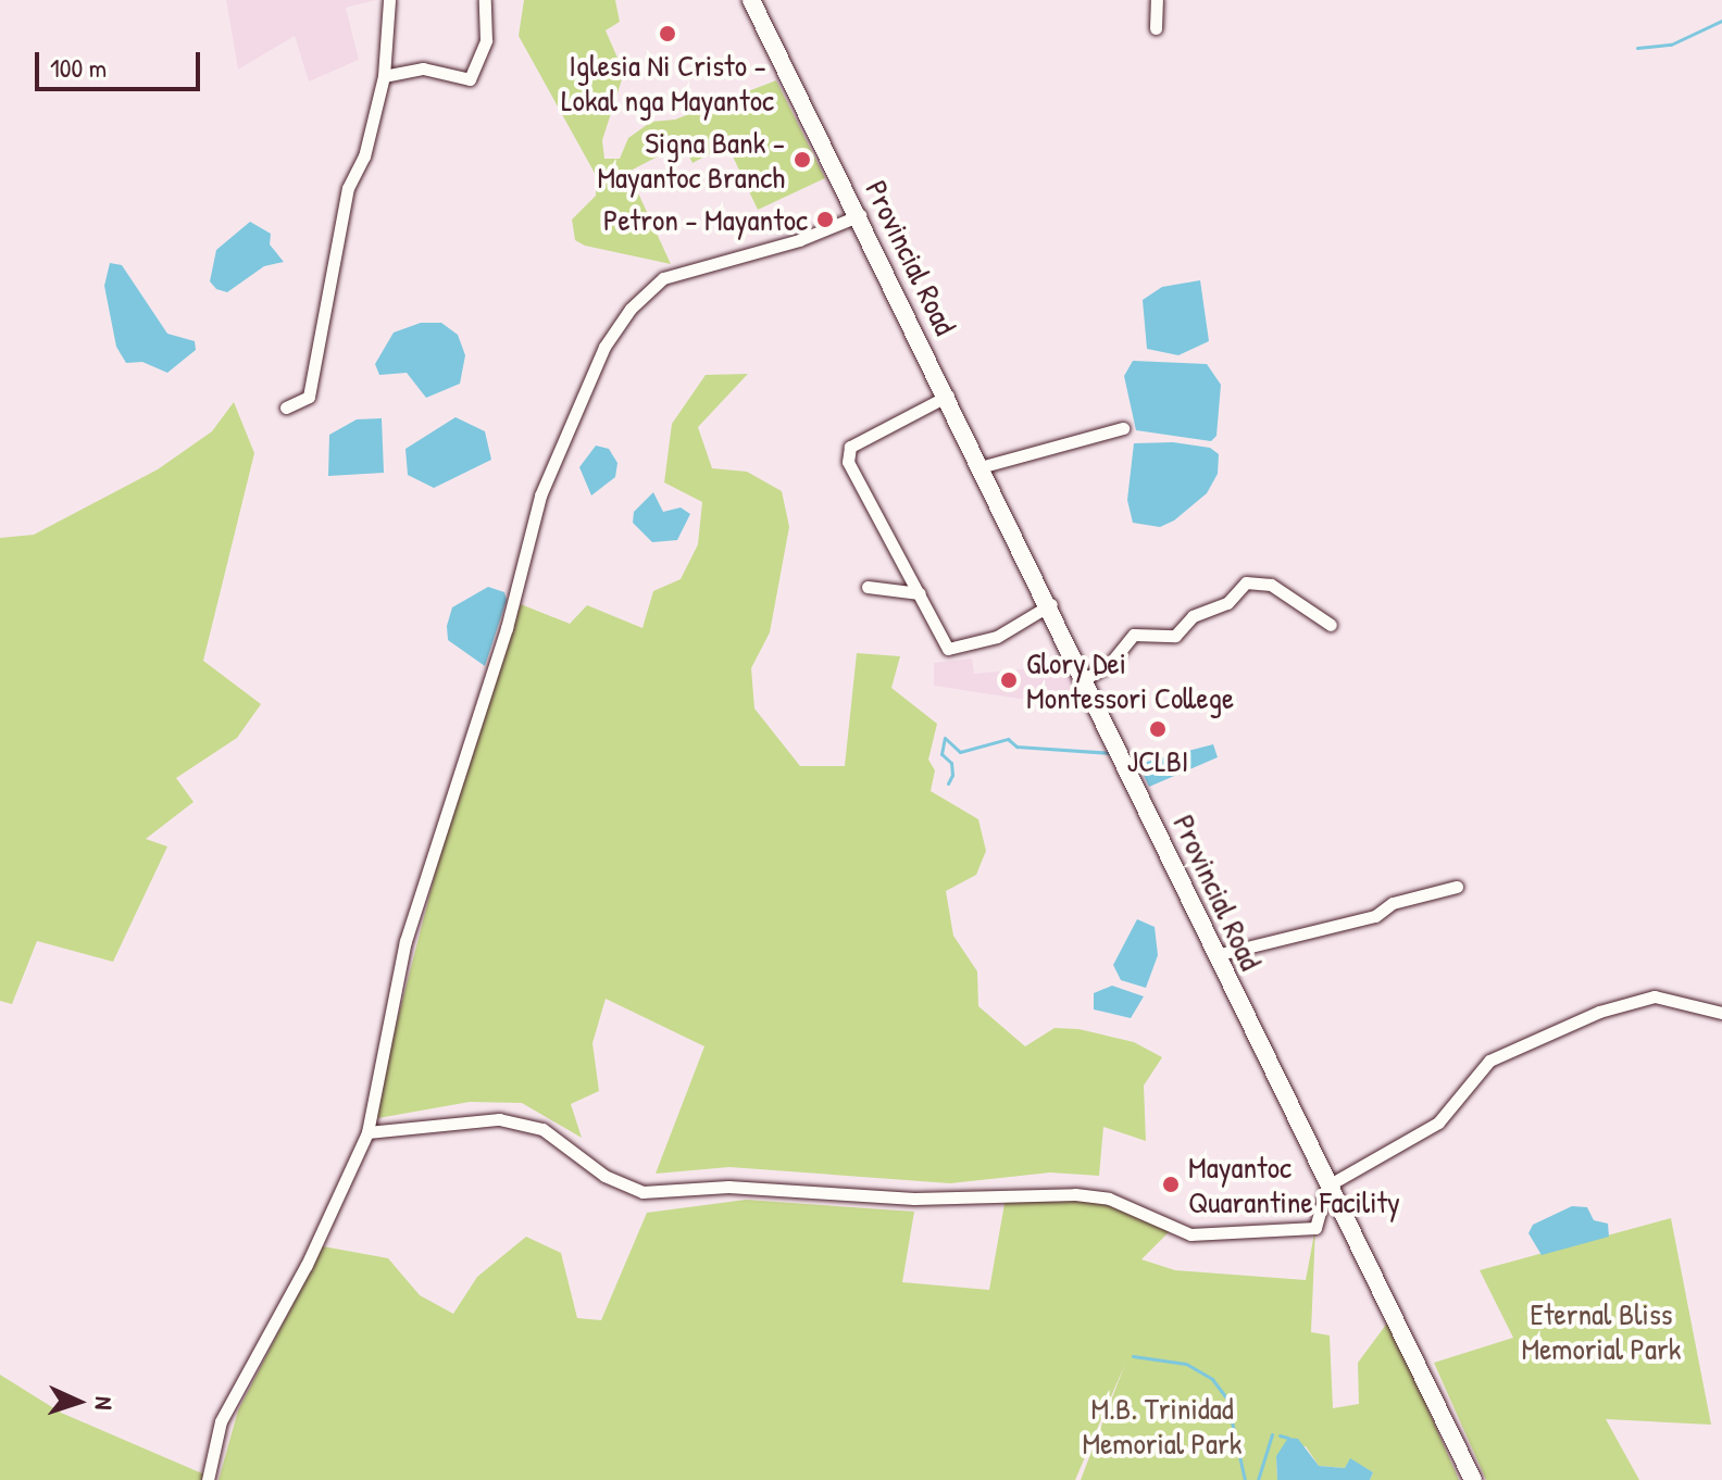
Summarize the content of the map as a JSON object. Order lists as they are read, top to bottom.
{
  "streets": {
    "main road": ["Provincial Road"]
  },
  "parks": ["Eternal Bliss Memorial Park", "M.B. Trinidad Memorial Park"],
  "places": [
    "Iglesia Ni Cristo - Lokal nga Mayantoc",
    "Signa Bank - Mayantoc Branch",
    "Petron - Mayantoc",
    "Glory Dei Montessori College",
    "JCLBI",
    "Mayantoc Quarantine Facility"
  ],
  "scale_bar": "100 m",
  "north": "right"
}
